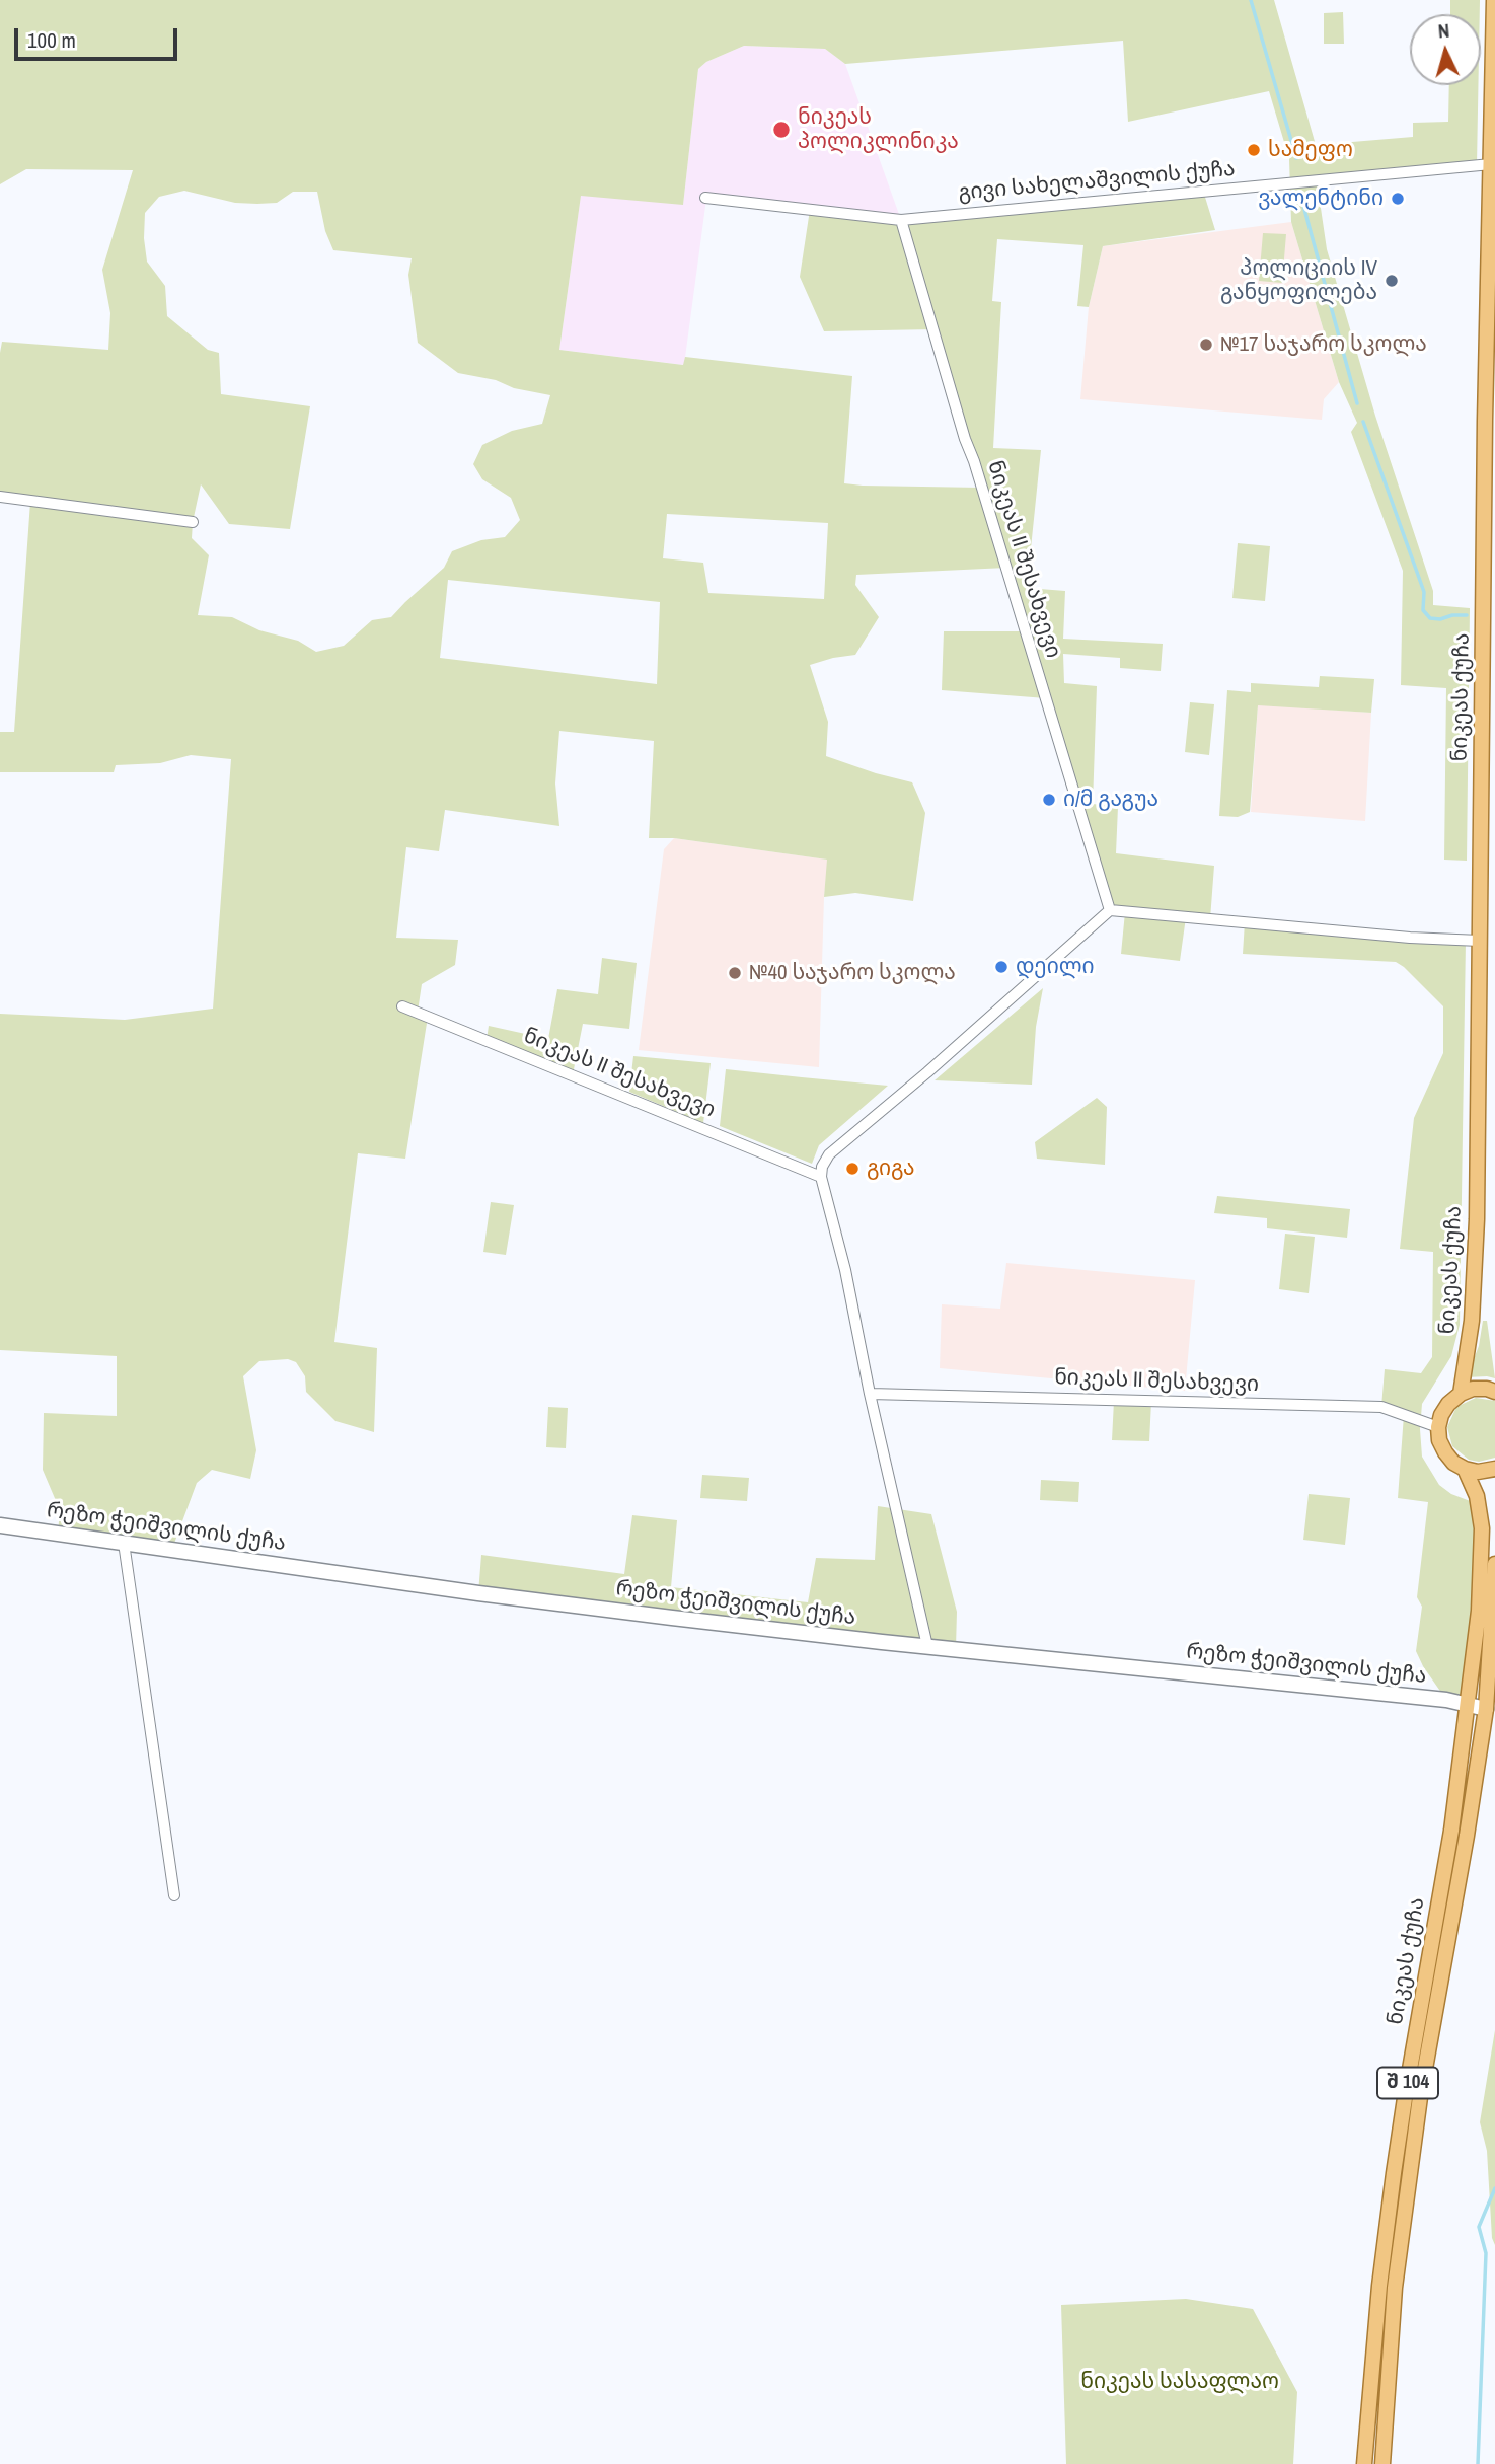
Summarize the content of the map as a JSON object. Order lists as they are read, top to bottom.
{
  "streets": {
    "main road": ["ნიკეას ქუჩა", "რეზო ჭეიშვილის ქუჩა", "შ 104"],
    "street": ["გივი სახელაშვილის ქუჩა", "ნიკეას II შესახვევი"]
  },
  "crossings": [
    ["გივი სახელაშვილის ქუჩა", "ნიკეას II შესახვევი"],
    ["გივი სახელაშვილის ქუჩა", "ნიკეას ქუჩა"],
    ["ნიკეას II შესახვევი", "ნიკეას ქუჩა"],
    ["ნიკეას ქუჩა", "რეზო ჭეიშვილის ქუჩა"]
  ],
  "parks": ["ნიკეას სასაფლაო"],
  "places": [
    "ნიკეას პოლიკლინიკა",
    "სამეფო",
    "ვალენტინი",
    "პოლიციის IV განყოფილება",
    "№17 საჯარო სკოლა",
    "ი/მ გაგუა",
    "დეილი",
    "№40 საჯარო სკოლა",
    "გიგა"
  ],
  "scale_bar": "100 m",
  "north": "top"
}
